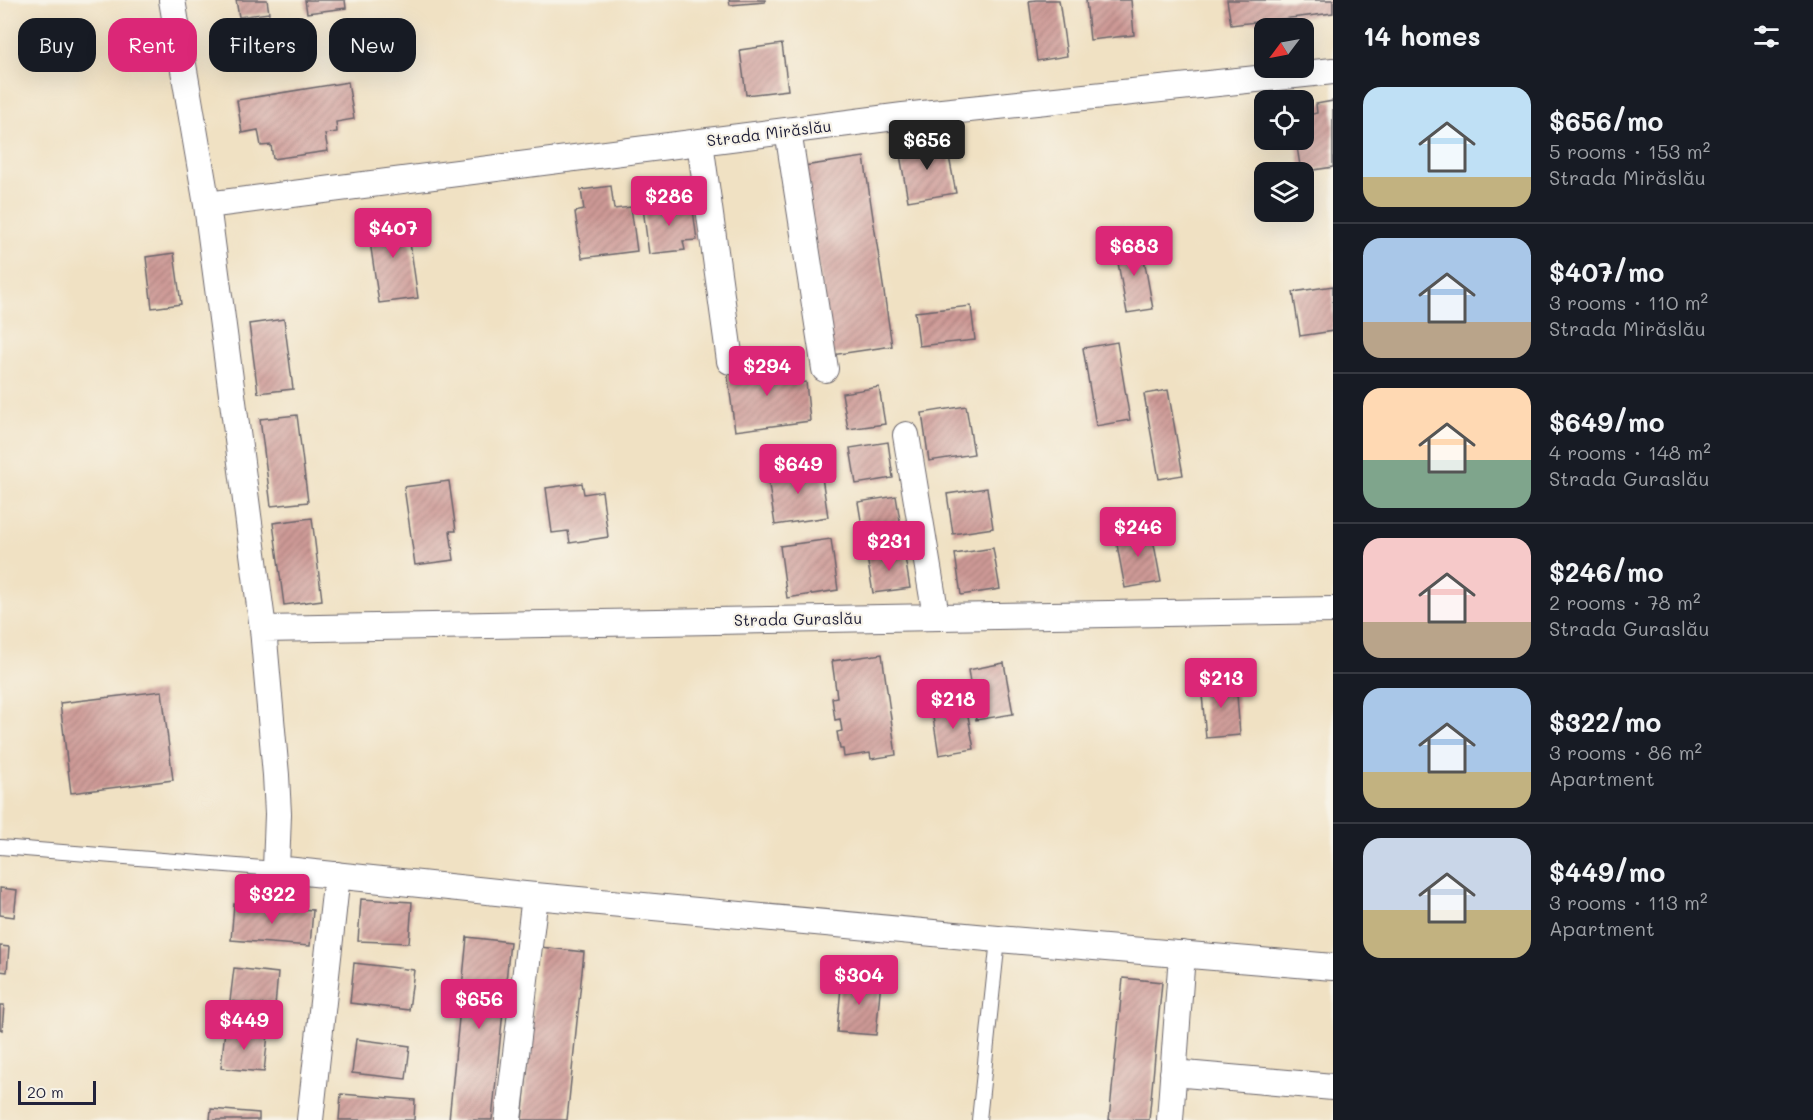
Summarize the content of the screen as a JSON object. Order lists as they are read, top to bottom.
{
  "streets": {
    "street": ["Strada Mirăslău", "Strada Guraslău"]
  },
  "scale_bar": "20 m",
  "north": "bottom left",
  "page": {
    "heading": "14 homes",
    "chip": [
      "Buy",
      "Rent",
      "Filters",
      "New"
    ],
    "list": [
      {
        "name": "$656/mo",
        "note": "5 rooms · 153 m² · Strada Mirăslău"
      },
      {
        "name": "$407/mo",
        "note": "3 rooms · 110 m² · Strada Mirăslău"
      },
      {
        "name": "$649/mo",
        "note": "4 rooms · 148 m² · Strada Guraslău"
      },
      {
        "name": "$246/mo",
        "note": "2 rooms · 78 m² · Strada Guraslău"
      },
      {
        "name": "$322/mo",
        "note": "3 rooms · 86 m² · Apartment"
      },
      {
        "name": "$449/mo",
        "note": "3 rooms · 113 m² · Apartment"
      }
    ],
    "price": [
      "$656",
      "$286",
      "$407",
      "$683",
      "$294",
      "$649",
      "$246",
      "$231",
      "$213",
      "$218",
      "$322",
      "$304",
      "$656",
      "$449"
    ],
    "scale": "20 m"
  }
}
